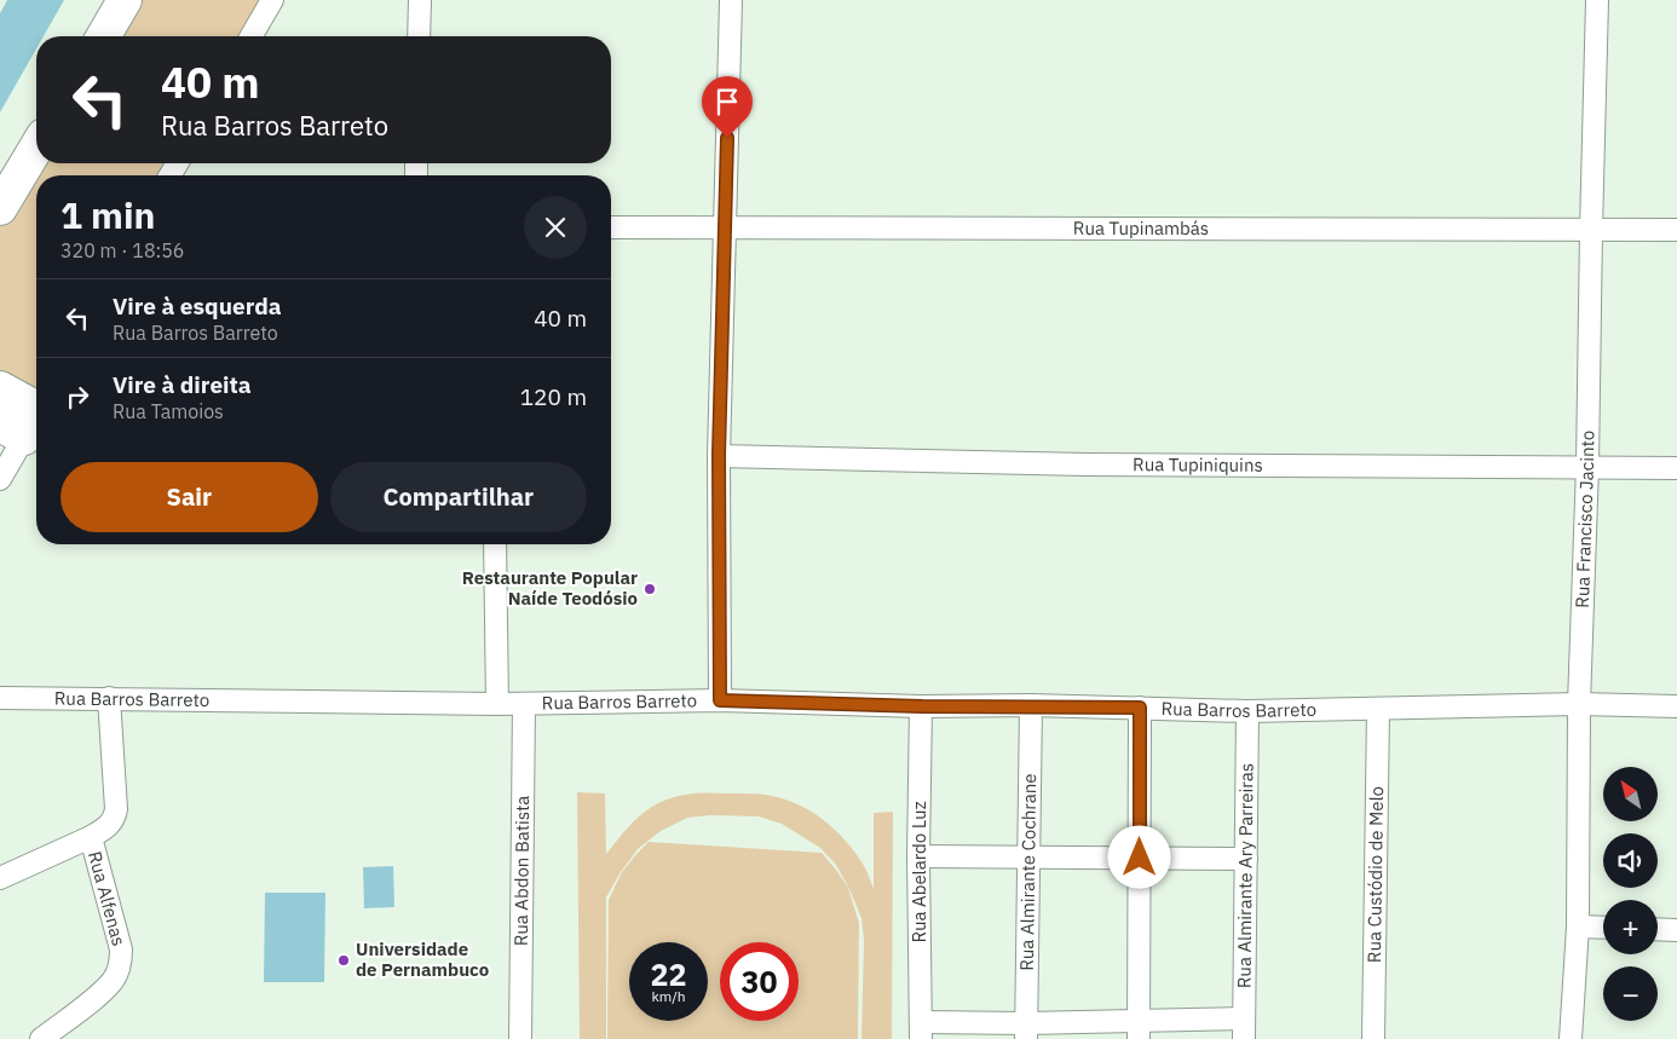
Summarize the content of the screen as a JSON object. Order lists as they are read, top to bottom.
{
  "streets": {
    "street": [
      "Rua Tupinambás",
      "Rua Tupiniquins",
      "Rua Francisco Jacinto",
      "Rua Barros Barreto",
      "Rua Abdon Batista",
      "Rua Abelardo Luz",
      "Rua Almirante Cochrane",
      "Rua Custódio de Melo",
      "Rua Almirante Ary Parreiras",
      "Rua Alfenas"
    ]
  },
  "crossings": [
    ["Rua Tupinambás", "Rua Francisco Jacinto"],
    ["Rua Tupiniquins", "Rua Francisco Jacinto"],
    ["Rua Francisco Jacinto", "Rua Barros Barreto"],
    ["Rua Barros Barreto", "Rua Abdon Batista"],
    ["Rua Barros Barreto", "Rua Abelardo Luz"],
    ["Rua Barros Barreto", "Rua Almirante Cochrane"],
    ["Rua Barros Barreto", "Rua Custódio de Melo"],
    ["Rua Barros Barreto", "Rua Almirante Ary Parreiras"],
    ["Rua Barros Barreto", "Rua Alfenas"]
  ],
  "places": ["Restaurante Popular Naíde Teodósio", "Universidade de Pernambuco"],
  "north": "top left",
  "page": {
    "turn": ["40 m", "Rua Barros Barreto"],
    "heading": ["1 min", "320 m · 18:56"],
    "list": [
      {
        "name": "Vire à esquerda",
        "note": "Rua Barros Barreto",
        "value": "40 m"
      },
      {
        "name": "Vire à direita",
        "note": "Rua Tamoios",
        "value": "120 m"
      }
    ],
    "buttons": ["Sair", "Compartilhar"],
    "map_buttons": ["+", "−"],
    "speed": "22 km/h",
    "limit": "30"
  }
}
